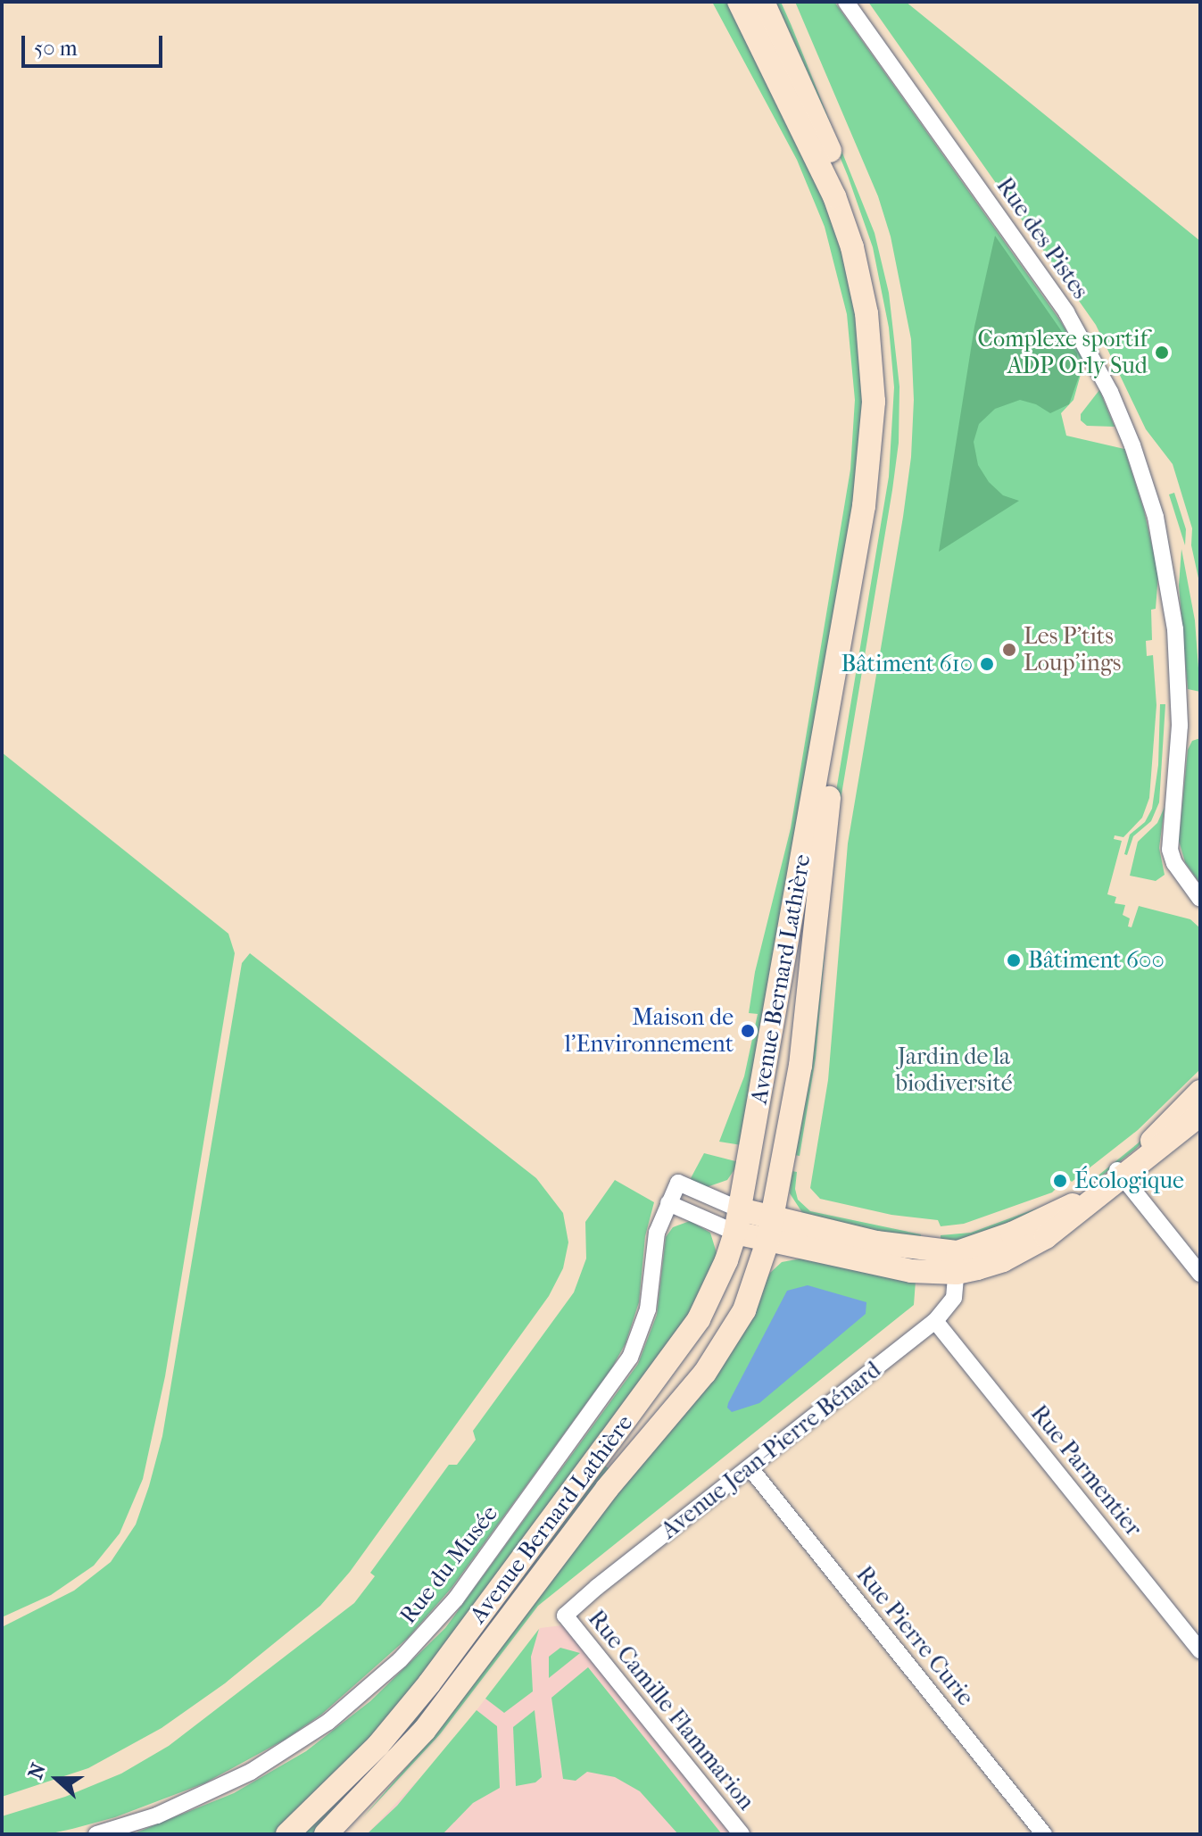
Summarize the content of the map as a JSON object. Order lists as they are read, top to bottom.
{
  "streets": {
    "main road": ["Avenue Bernard Lathière"],
    "street": [
      "Rue des Pistes",
      "Avenue Jean-Pierre Bénard",
      "Rue Parmentier",
      "Rue du Musée",
      "Rue Pierre Curie",
      "Rue Camille Flammarion"
    ]
  },
  "crossings": [
    ["Avenue Bernard Lathière", "Rue du Musée"],
    ["Avenue Jean-Pierre Bénard", "Rue Parmentier"],
    ["Avenue Jean-Pierre Bénard", "Rue Pierre Curie"],
    ["Avenue Jean-Pierre Bénard", "Rue Camille Flammarion"]
  ],
  "parks": ["Jardin de la biodiversité"],
  "places": [
    "Complexe sportif ADP Orly Sud",
    "Les P'tits Loup'ings",
    "Bâtiment 610",
    "Bâtiment 600",
    "Maison de l'Environnement",
    "Écologique"
  ],
  "scale_bar": "50 m",
  "north": "left"
}
